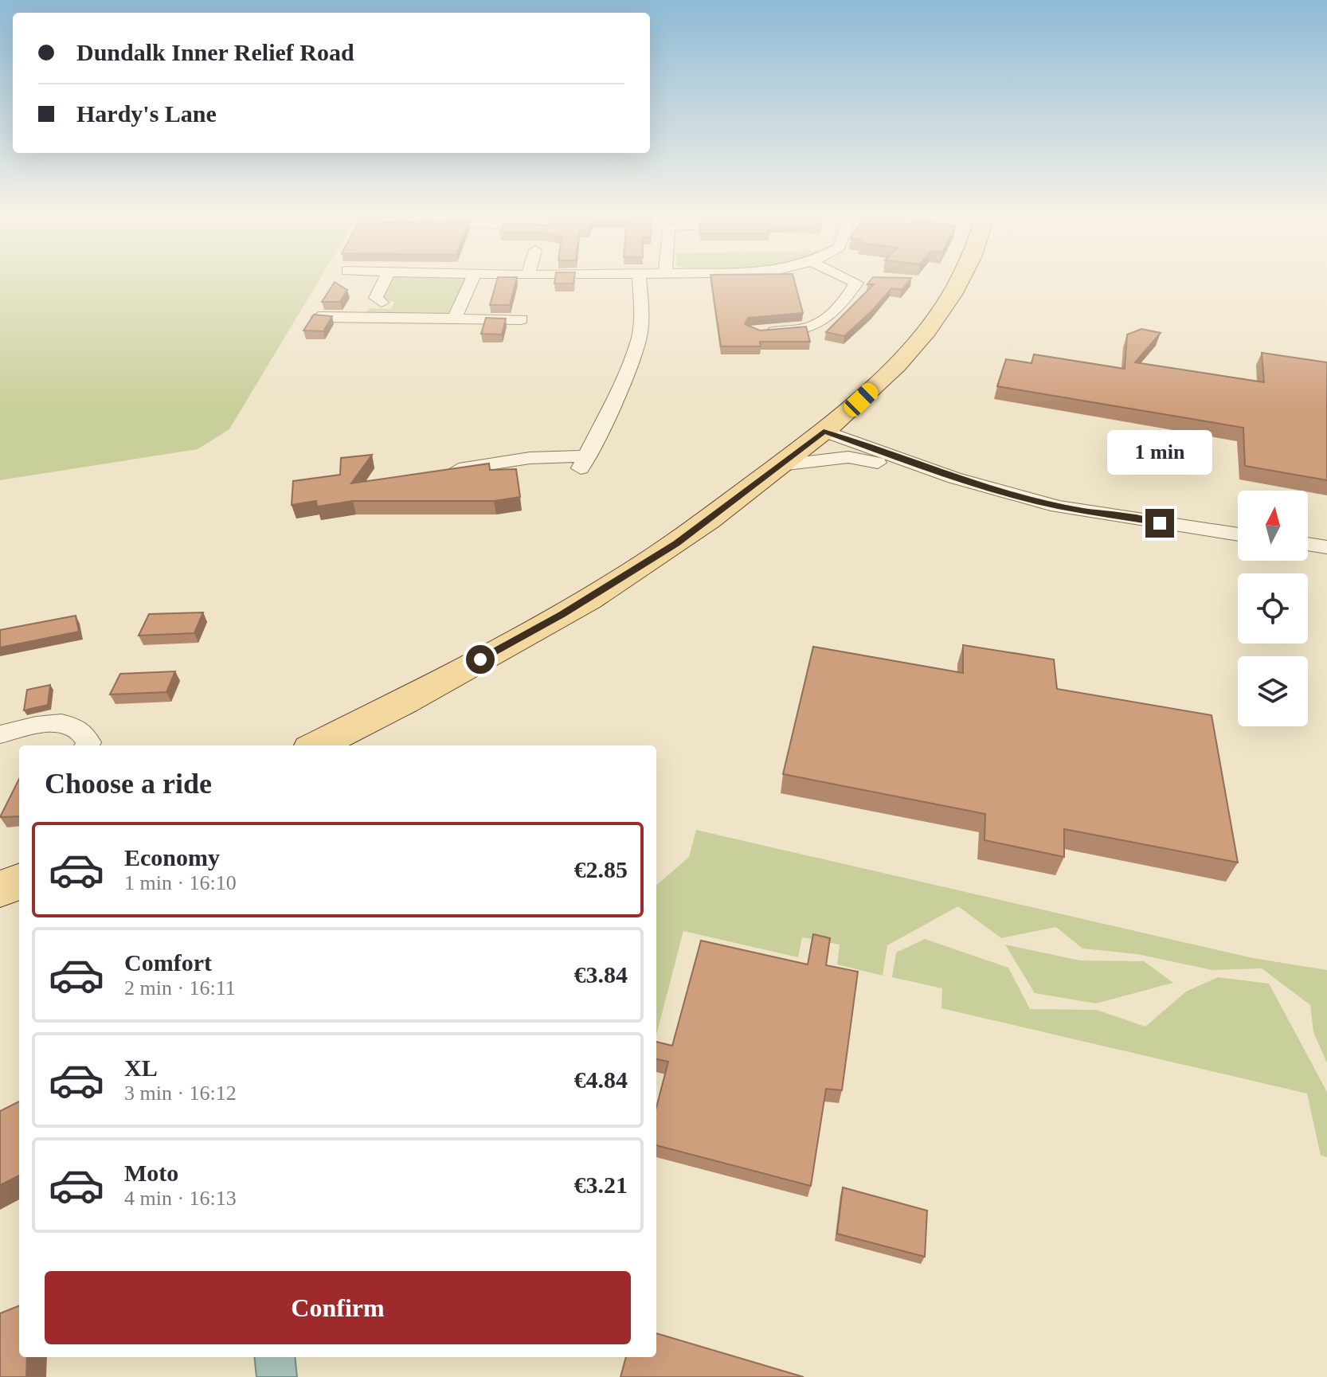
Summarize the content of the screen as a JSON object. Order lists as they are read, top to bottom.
{
  "north": "top",
  "page": {
    "banner": ["Dundalk Inner Relief Road", "Hardy's Lane"],
    "bubble": "1 min",
    "heading": "Choose a ride",
    "list": [
      {
        "name": "Economy",
        "note": "1 min · 16:10",
        "value": "€2.85"
      },
      {
        "name": "Comfort",
        "note": "2 min · 16:11",
        "value": "€3.84"
      },
      {
        "name": "XL",
        "note": "3 min · 16:12",
        "value": "€4.84"
      },
      {
        "name": "Moto",
        "note": "4 min · 16:13",
        "value": "€3.21"
      }
    ],
    "buttons": "Confirm"
  }
}
